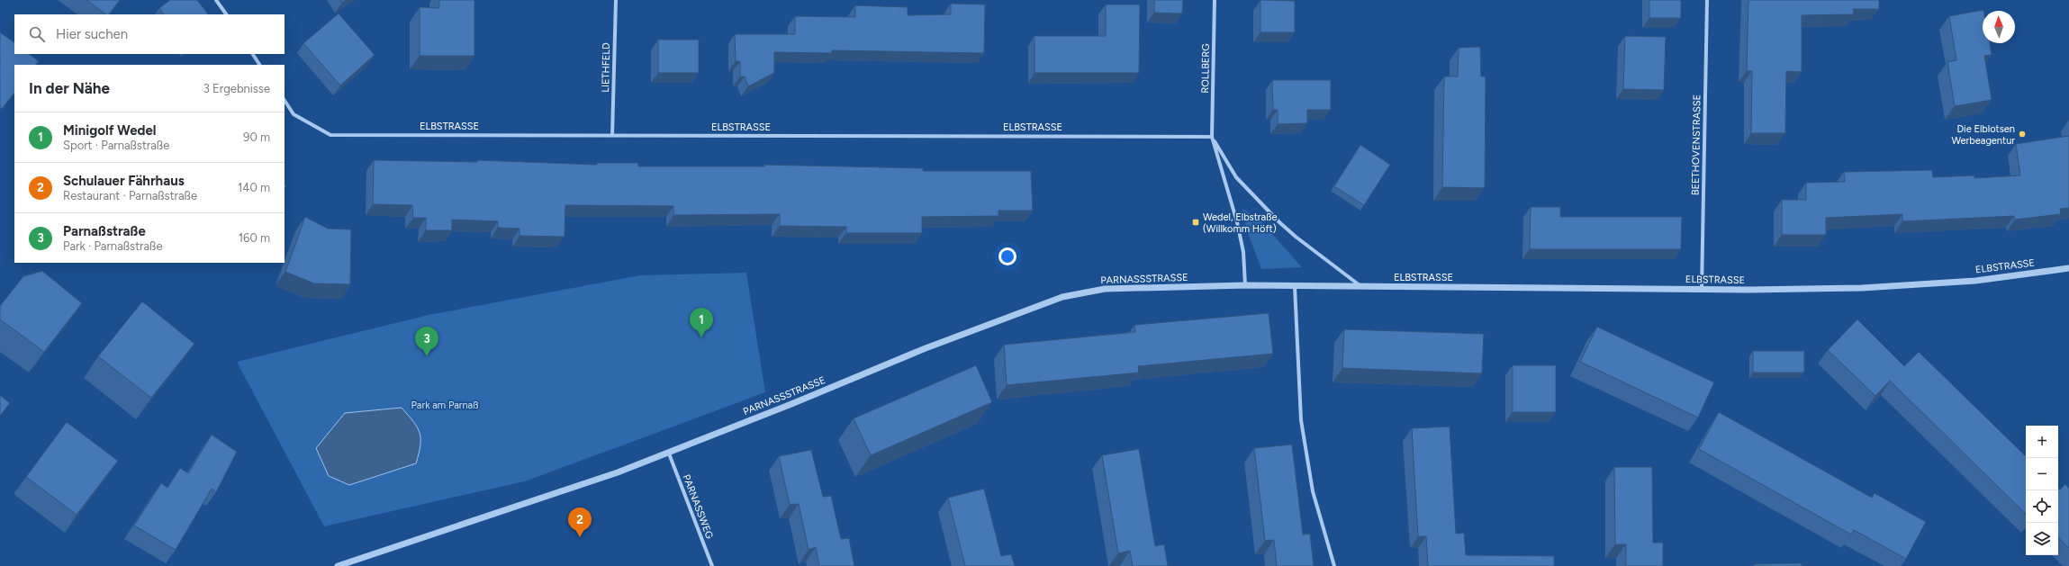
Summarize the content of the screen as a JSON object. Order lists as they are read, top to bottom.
{
  "streets": {
    "street": [
      "LIETHFELD",
      "ROLLBERG",
      "ELBSTRASSE",
      "BEETHOVENSTRASSE",
      "PARNASSSTRASSE",
      "PARNASSWEG"
    ]
  },
  "crossings": [
    ["LIETHFELD", "ELBSTRASSE"],
    ["ROLLBERG", "ELBSTRASSE"],
    ["ELBSTRASSE", "BEETHOVENSTRASSE"],
    ["ELBSTRASSE", "PARNASSSTRASSE"],
    ["PARNASSSTRASSE", "PARNASSWEG"]
  ],
  "parks": ["Park am Parnaß"],
  "places": {
    "other": ["Die Elblotsen Werbeagentur"],
    "transit": ["Wedel, Elbstraße (Willkomm Höft)"]
  },
  "north": "top",
  "page": {
    "search": "Hier suchen",
    "heading": ["In der Nähe", "3 Ergebnisse"],
    "list": [
      {
        "mark": "1",
        "name": "Minigolf Wedel",
        "note": "Sport · Parnaßstraße",
        "value": "90 m"
      },
      {
        "mark": "2",
        "name": "Schulauer Fährhaus",
        "note": "Restaurant · Parnaßstraße",
        "value": "140 m"
      },
      {
        "mark": "3",
        "name": "Parnaßstraße",
        "note": "Park · Parnaßstraße",
        "value": "160 m"
      }
    ],
    "pins": ["1", "3", "2"],
    "map_buttons": ["+", "−"]
  }
}
